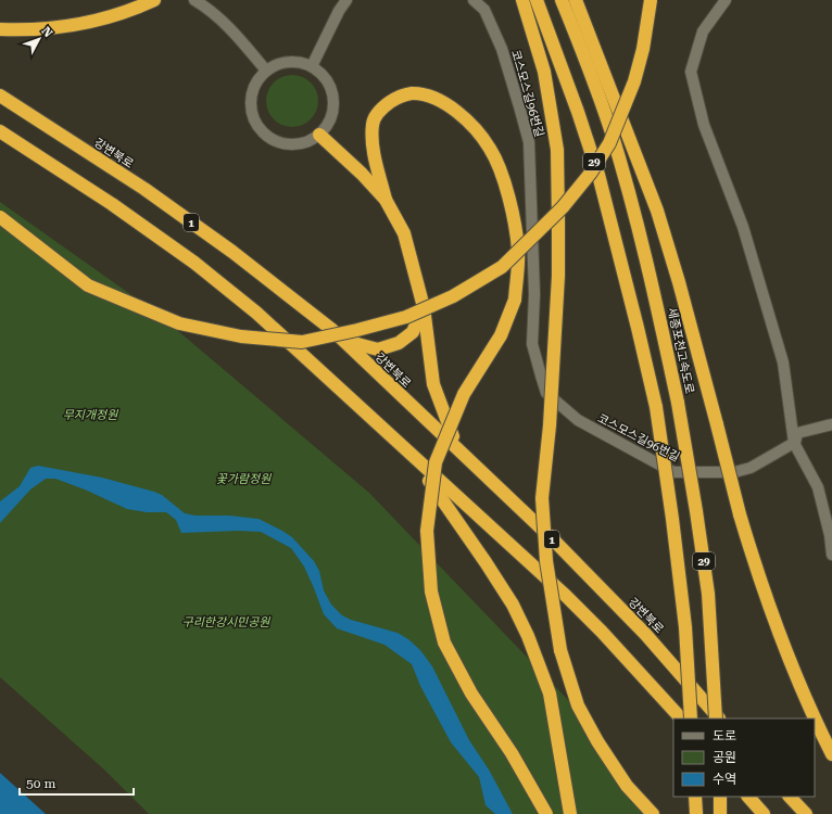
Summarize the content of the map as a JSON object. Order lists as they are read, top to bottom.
{
  "streets": {
    "highway": [
      "강변북로",
      "29",
      "1",
      "세종포천고속도로"
    ],
    "street": ["코스모스길96번길"]
  },
  "parks": ["무지개정원", "꽃가람정원", "구리한강시민공원"],
  "legend": ["도로", "공원", "수역"],
  "scale_bar": "50 m",
  "north": "top right"
}
